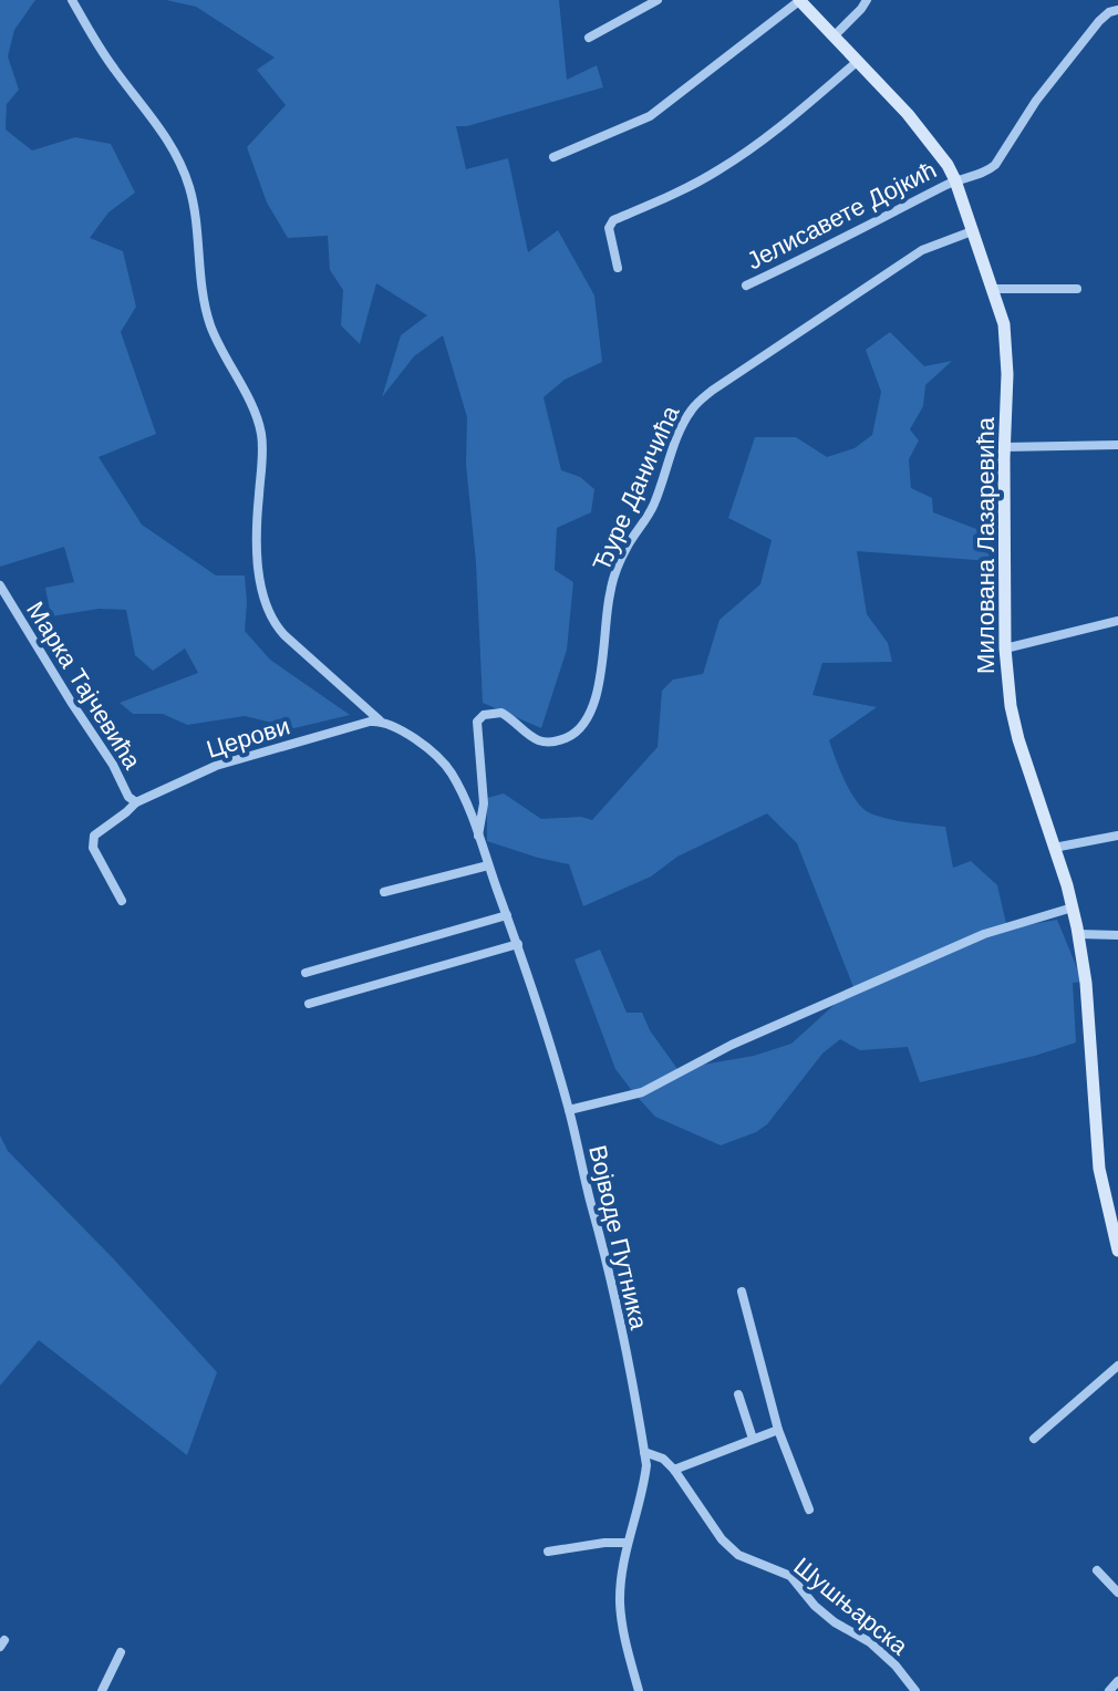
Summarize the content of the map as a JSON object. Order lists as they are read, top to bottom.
{
  "streets": {
    "street": [
      "Јелисавете Дојкић",
      "Ђуре Даничића",
      "Милована Лазаревића",
      "Марка Тајчевића",
      "Церови",
      "Војводе Путника",
      "Шушњарска"
    ]
  },
  "crossings": [
    ["Јелисавете Дојкић", "Милована Лазаревића"],
    ["Ђуре Даничића", "Милована Лазаревића"],
    ["Ђуре Даничића", "Војводе Путника"],
    ["Марка Тајчевића", "Церови"],
    ["Церови", "Војводе Путника"],
    ["Војводе Путника", "Шушњарска"]
  ]
}
